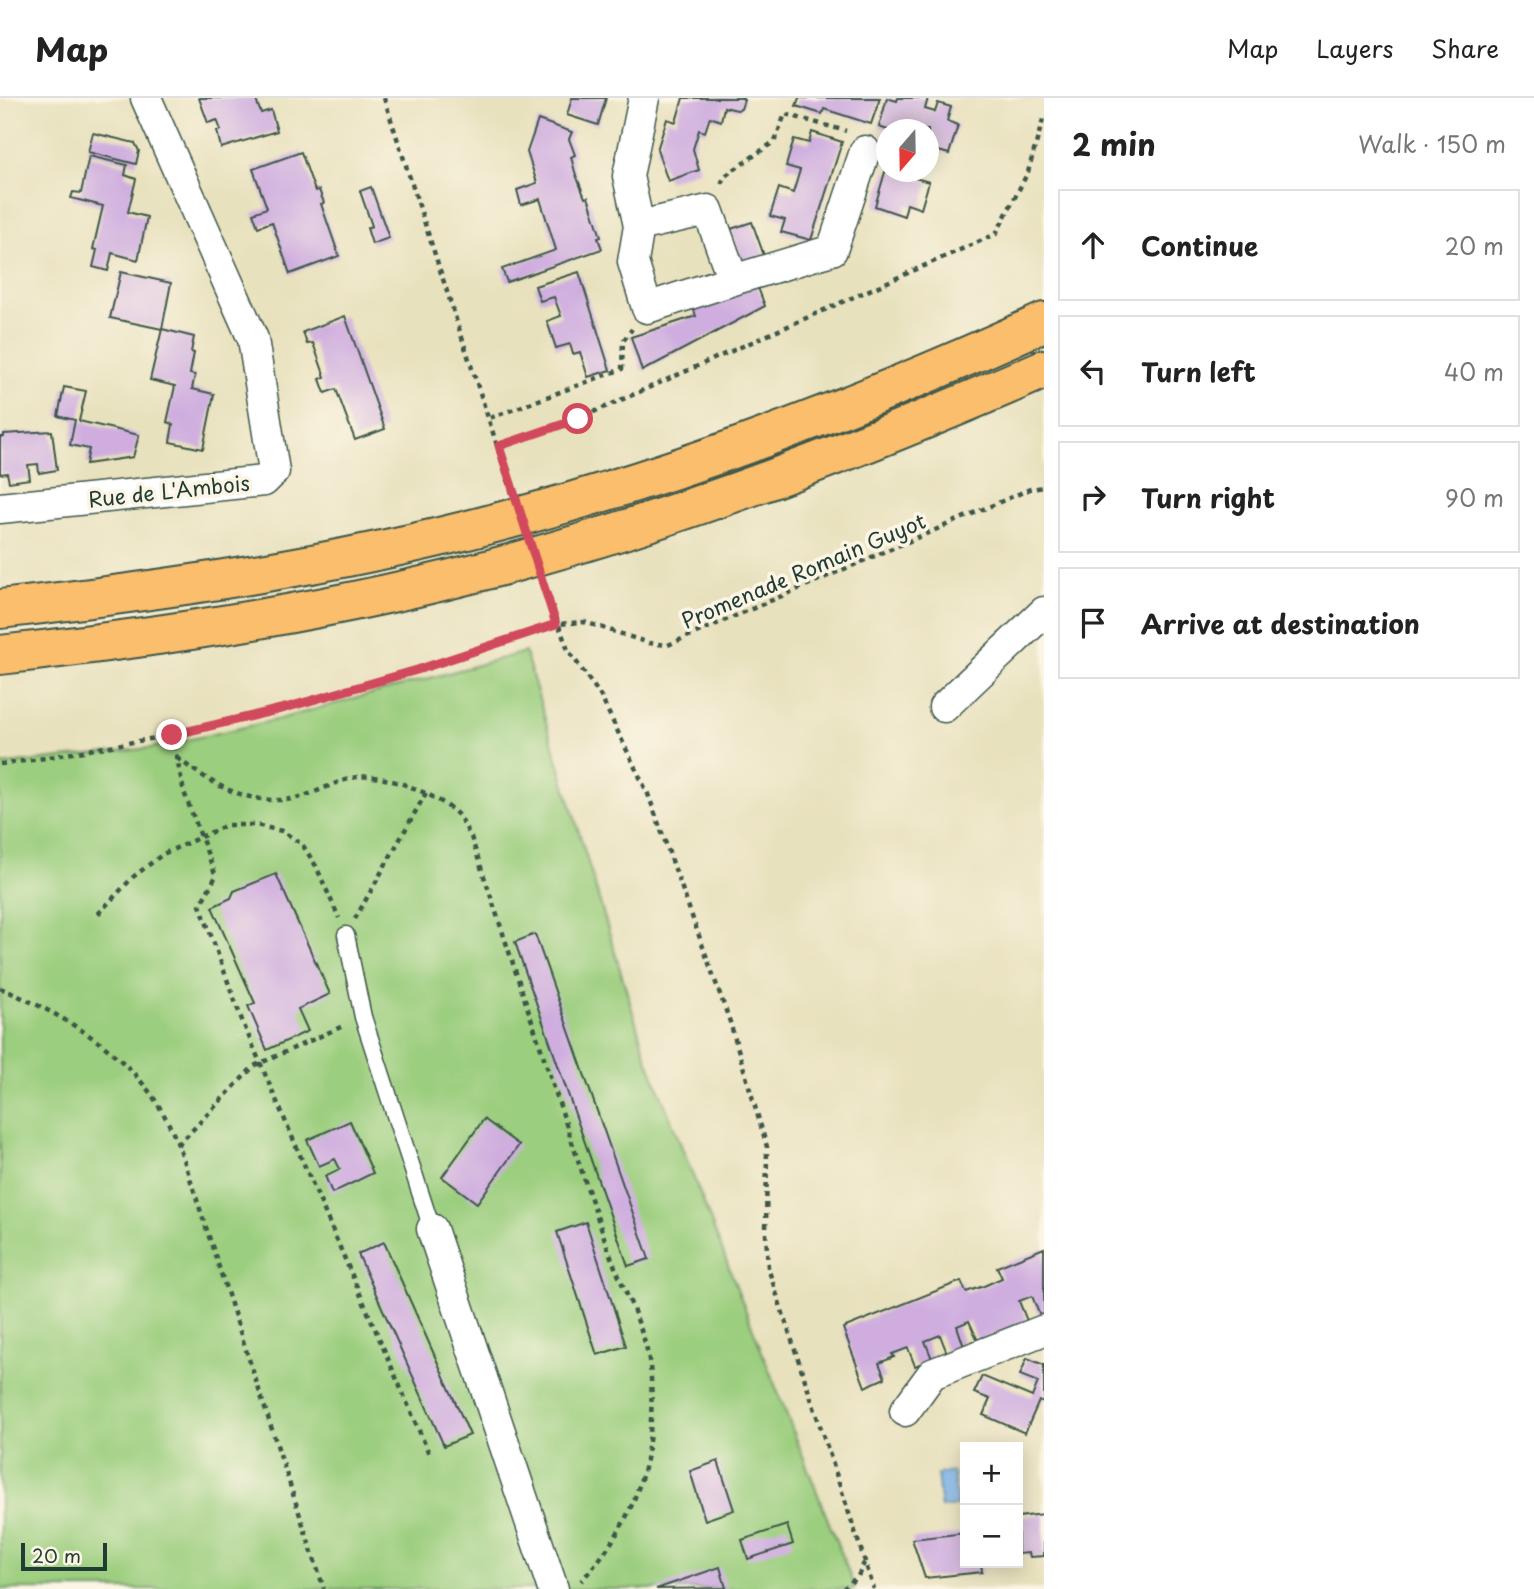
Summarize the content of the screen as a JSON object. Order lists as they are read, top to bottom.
{
  "streets": {
    "street": ["Rue de L'Ambois"],
    "path": ["Promenade Romain Guyot"]
  },
  "scale_bar": "20 m",
  "north": "bottom",
  "page": {
    "header": "Map",
    "nav": ["Map", "Layers", "Share"],
    "heading": ["2 min", "Walk · 150 m"],
    "list": [
      ["Continue", "20 m"],
      ["Turn left", "40 m"],
      ["Turn right", "90 m"],
      "Arrive at destination"
    ],
    "map_buttons": ["+", "−"],
    "scale": "20 m"
  }
}
